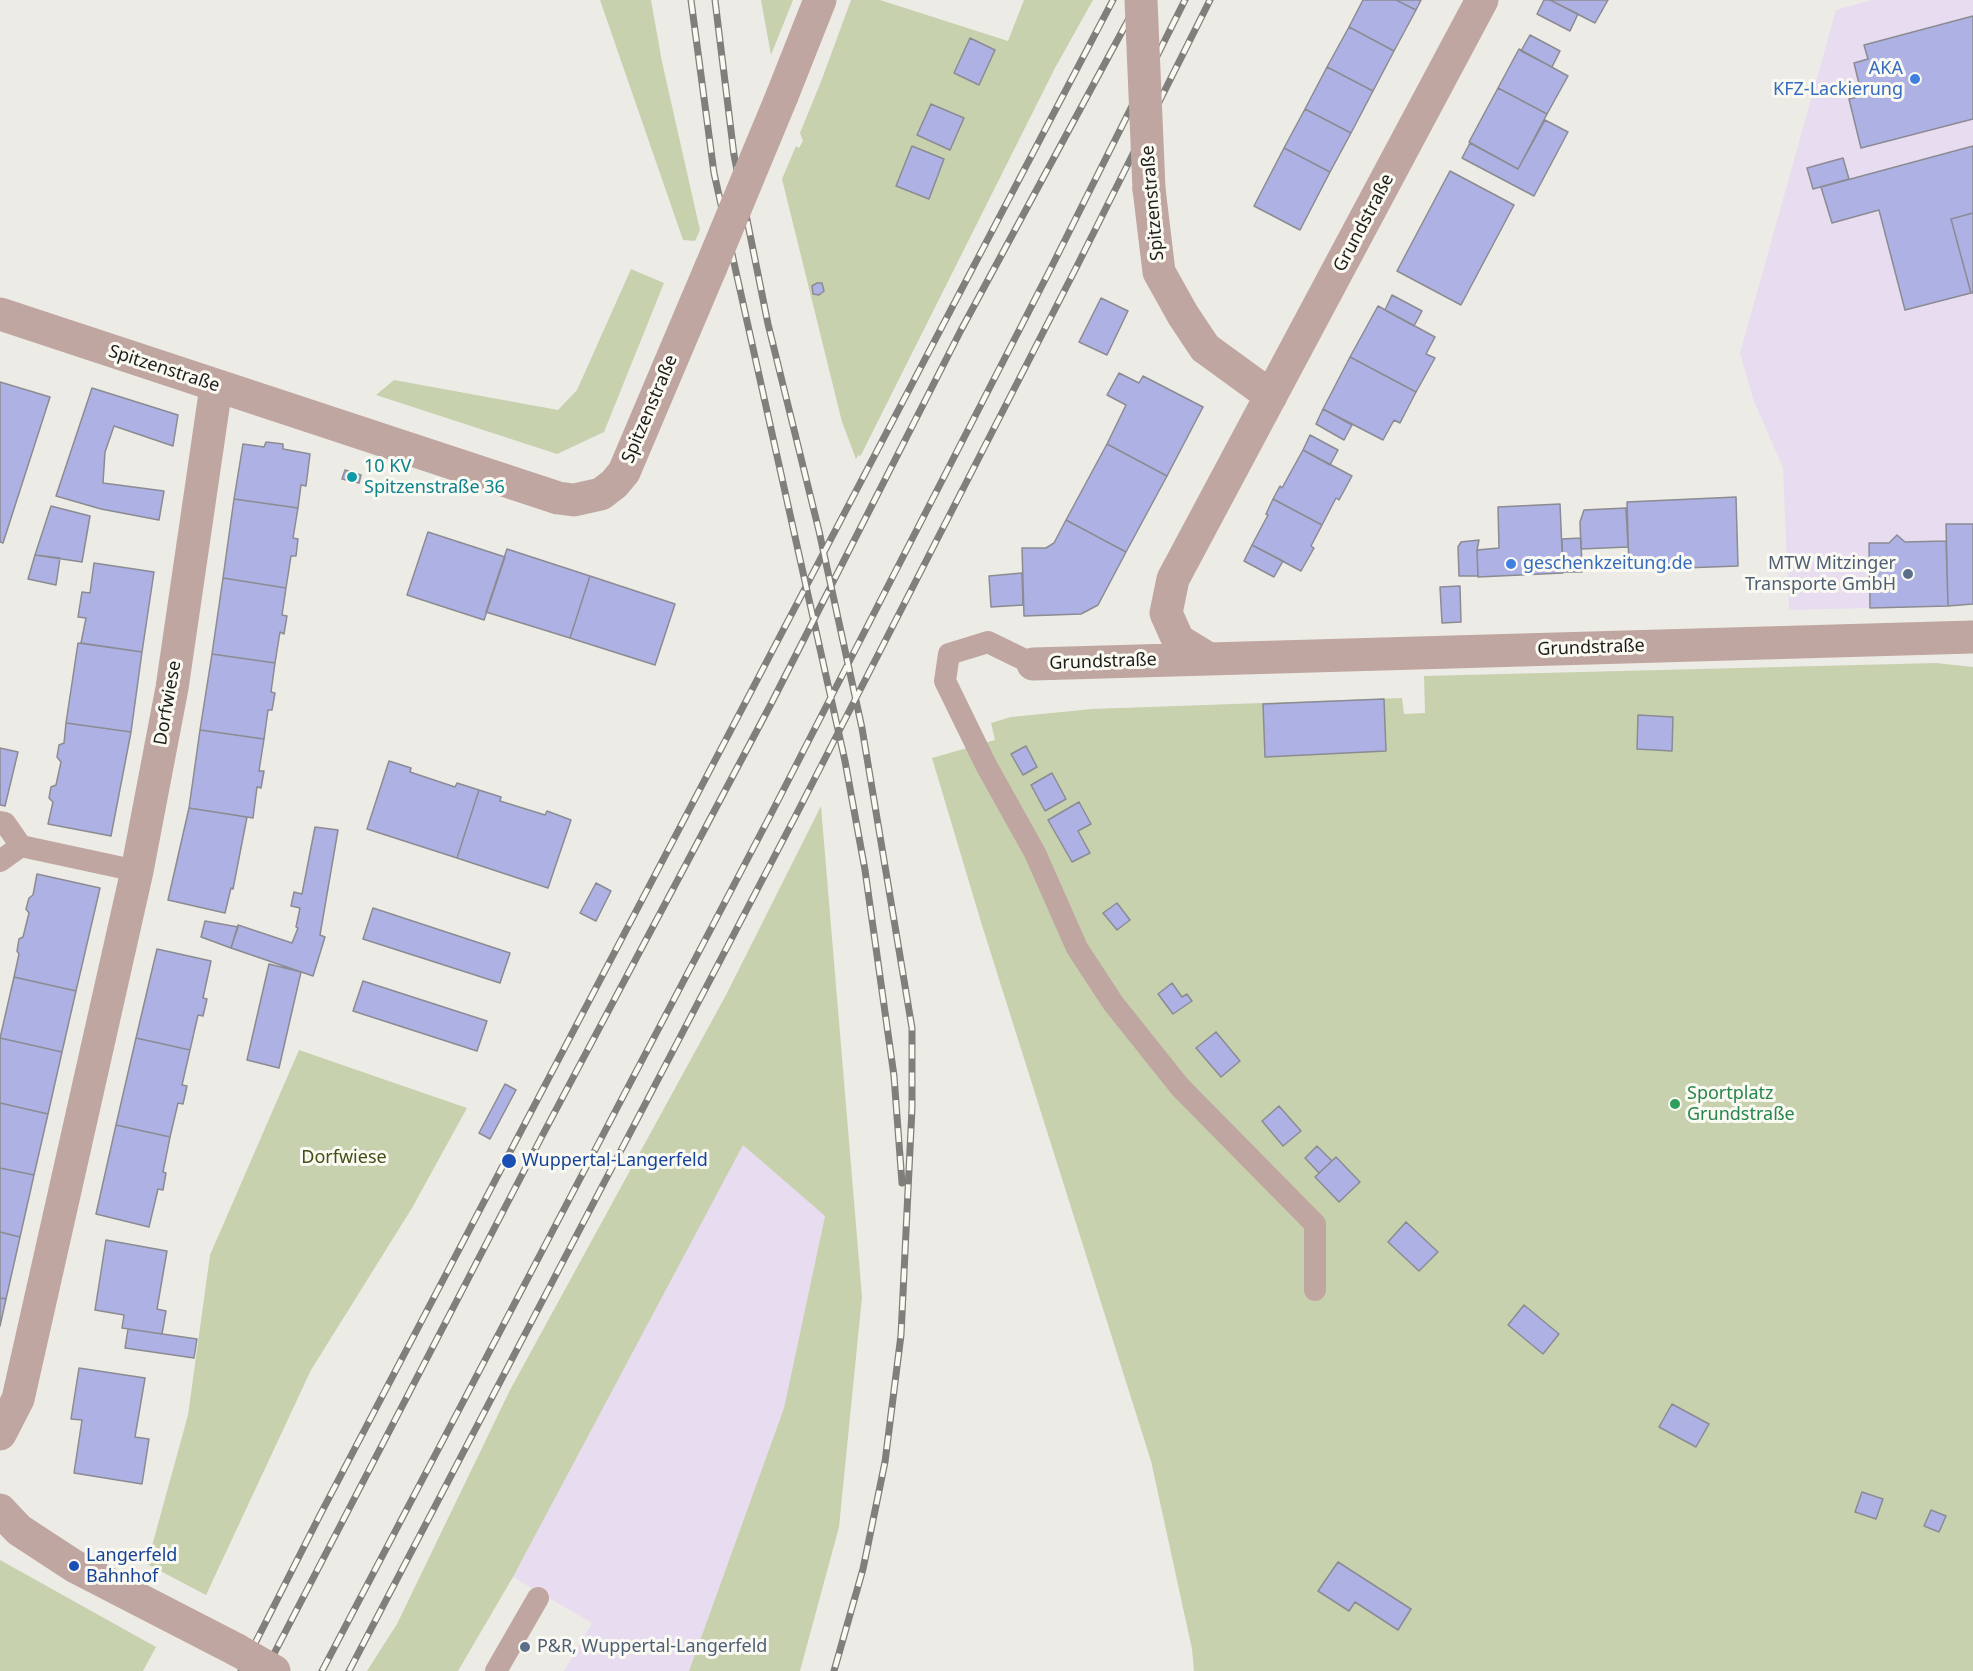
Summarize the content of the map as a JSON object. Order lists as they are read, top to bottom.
{
  "streets": {
    "street": ["Spitzenstraße", "Grundstraße", "Dorfwiese"]
  },
  "crossings": [
    ["Spitzenstraße", "Grundstraße"],
    ["Spitzenstraße", "Dorfwiese"]
  ],
  "parks": ["Dorfwiese"],
  "places": [
    "AKA KFZ-Lackierung",
    "10 KV Spitzenstraße 36",
    "geschenkzeitung.de",
    "MTW Mitzinger Transporte GmbH",
    "Sportplatz Grundstraße",
    "Wuppertal-Langerfeld",
    "Langerfeld Bahnhof",
    "P&R, Wuppertal-Langerfeld"
  ]
}
